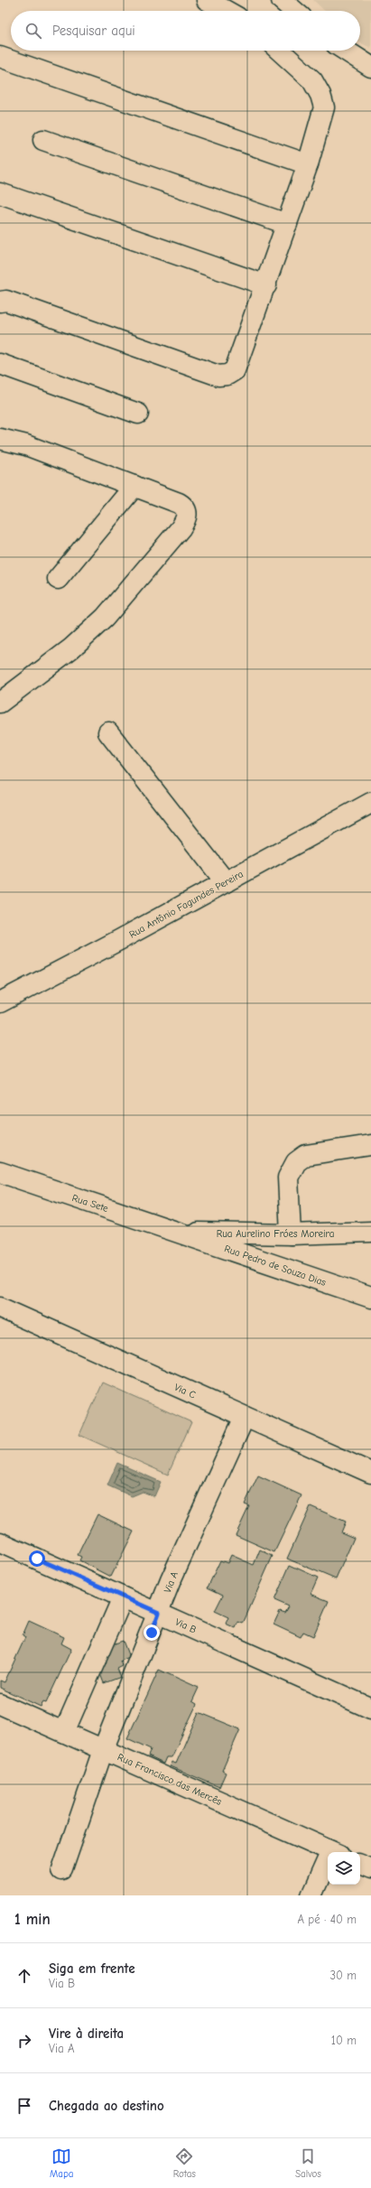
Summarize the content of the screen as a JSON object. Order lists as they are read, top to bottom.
{
  "streets": {
    "street": [
      "Rua Antônio Fagundes Pereira",
      "Rua Sete",
      "Rua Aurelino Fróes Moreira",
      "Rua Pedro de Souza Dias",
      "Via C",
      "Via A",
      "Via B",
      "Rua Francisco das Mercês"
    ]
  },
  "crossings": [
    ["Rua Sete", "Rua Aurelino Fróes Moreira"],
    ["Rua Sete", "Rua Pedro de Souza Dias"],
    ["Rua Aurelino Fróes Moreira", "Rua Pedro de Souza Dias"],
    ["Via C", "Via A"],
    ["Via A", "Via B"],
    ["Via A", "Rua Francisco das Mercês"]
  ],
  "page": {
    "search": "Pesquisar aqui",
    "heading": ["1 min", "A pé · 40 m"],
    "list": [
      ["Siga em frente", "Via B", "30 m"],
      ["Vire à direita", "Via A", "10 m"],
      "Chegada ao destino"
    ],
    "nav": ["Mapa", "Rotas", "Salvos"]
  }
}
